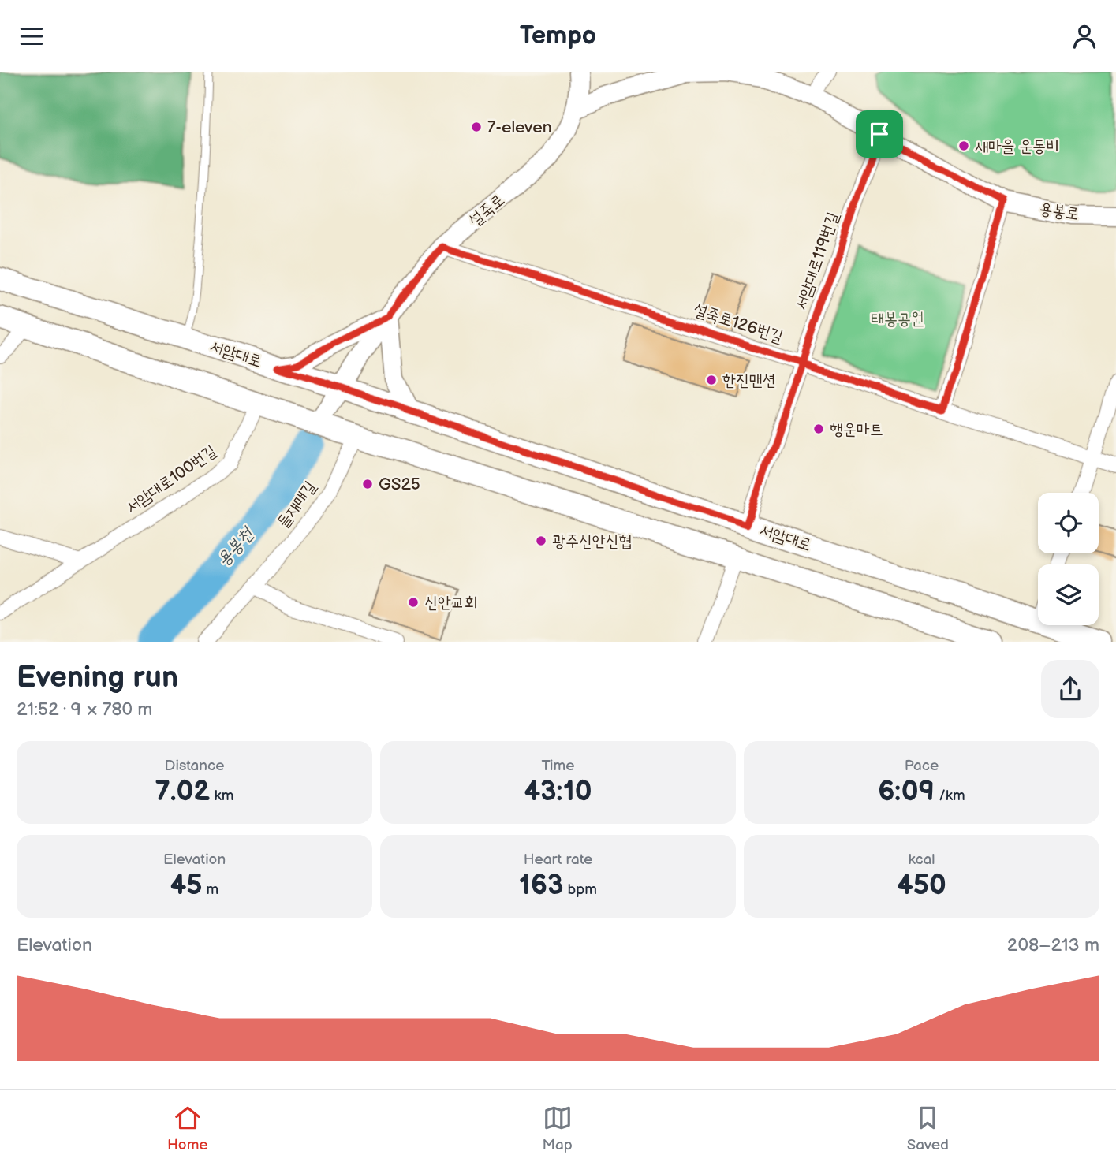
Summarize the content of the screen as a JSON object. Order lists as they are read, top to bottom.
{
  "streets": {
    "main road": ["설죽로", "용봉로", "서암대로"],
    "street": [
      "서암대로119번길",
      "설죽로126번길",
      "서암대로100번길",
      "들재매길"
    ]
  },
  "crossings": [
    ["설죽로", "용봉로"],
    ["설죽로", "설죽로126번길"],
    ["설죽로", "서암대로"],
    ["용봉로", "서암대로119번길"],
    ["서암대로119번길", "설죽로126번길"],
    ["서암대로119번길", "서암대로"]
  ],
  "water": ["용봉천"],
  "parks": ["태봉공원"],
  "places": [
    "7-eleven",
    "새마을 운동비",
    "한진맨션",
    "행운마트",
    "GS25",
    "광주신안신협",
    "신안교회"
  ],
  "page": {
    "header": "Tempo",
    "heading": ["Evening run", "21:52 · 9 × 780 m"],
    "stats": [
      ["Distance", "7.02 km"],
      ["Time", "43:10"],
      ["Pace", "6:09 /km"],
      ["Elevation", "45 m"],
      ["Heart rate", "163 bpm"],
      ["kcal", "450"]
    ],
    "chart": ["Elevation", "208–213 m"],
    "tabs": ["Home", "Map", "Saved"]
  }
}
